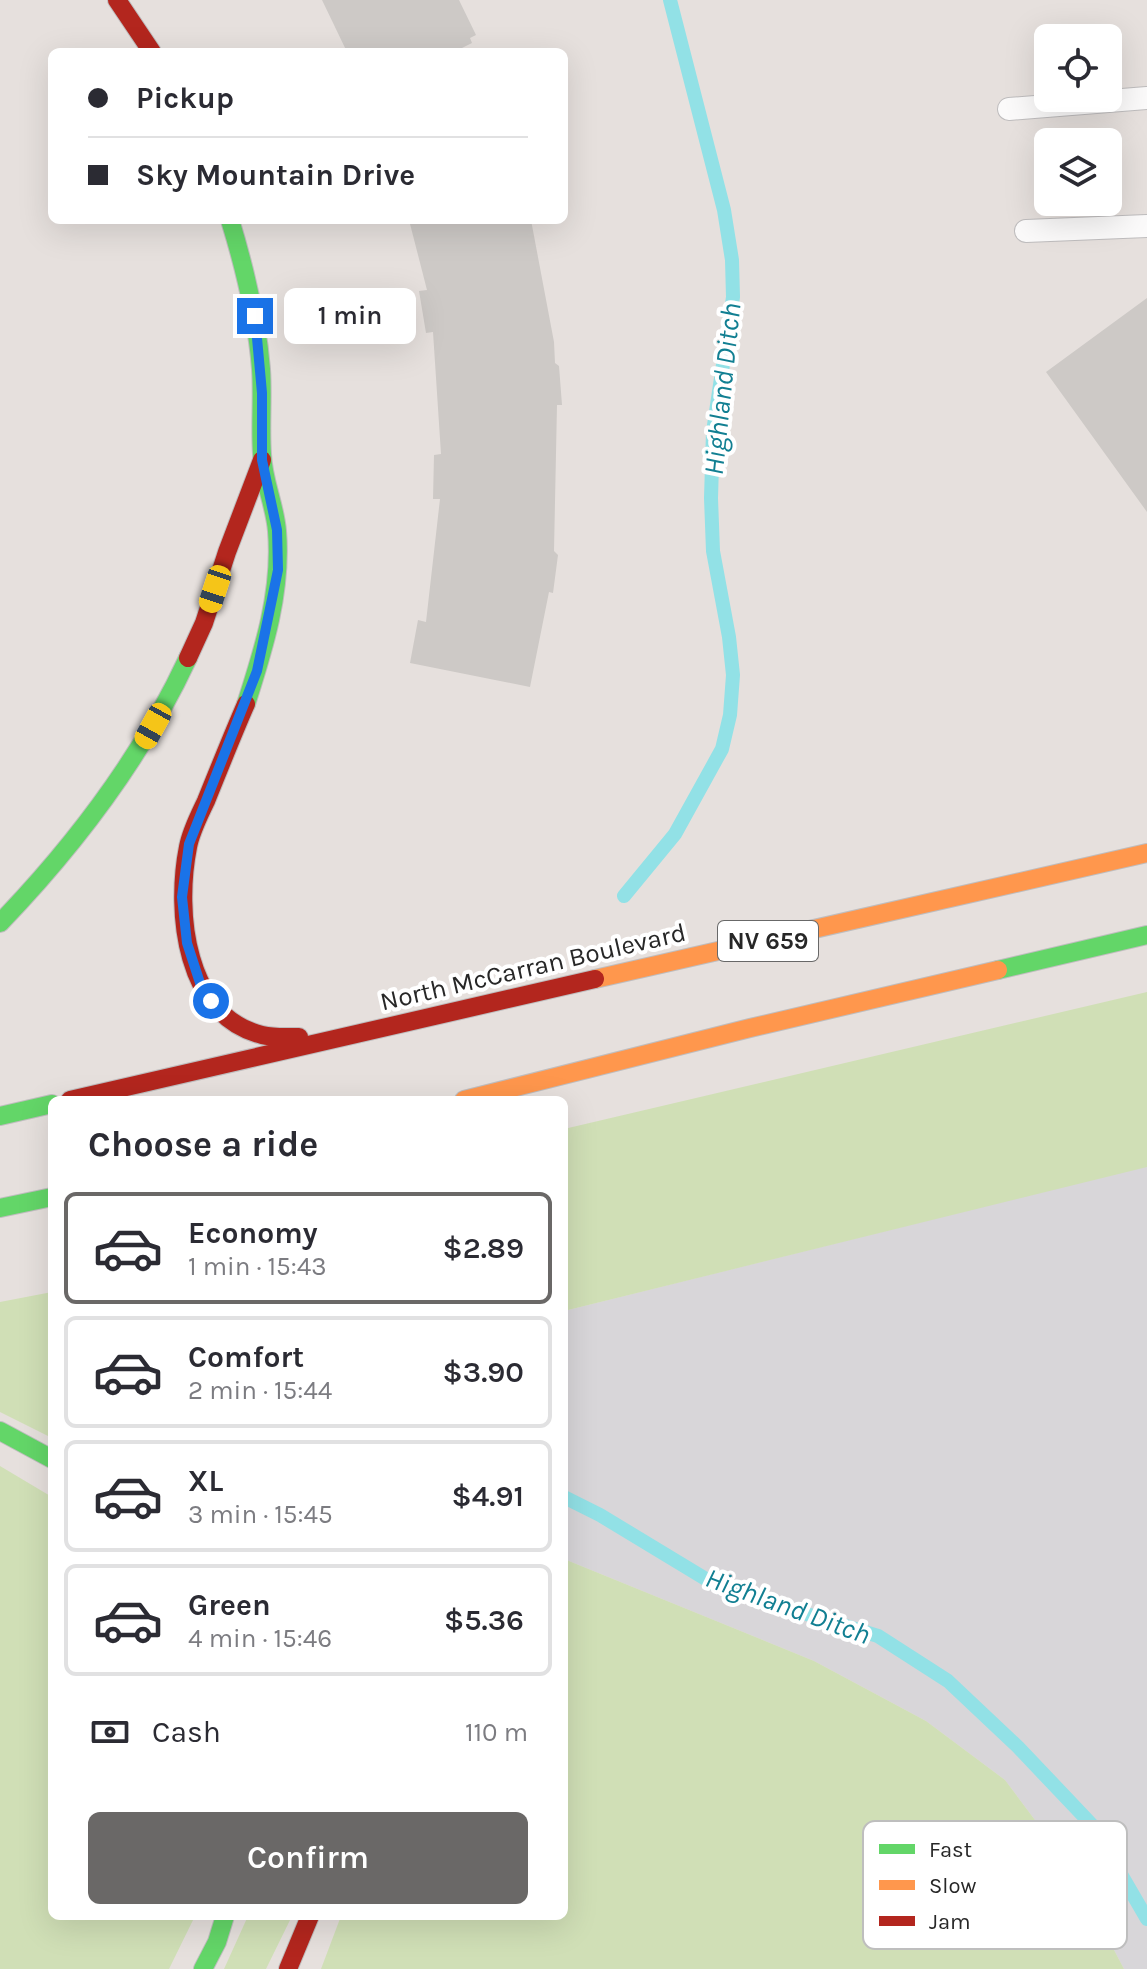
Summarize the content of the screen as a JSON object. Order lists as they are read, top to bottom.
{
  "streets": {
    "main road": ["NV 659", "North McCarran Boulevard"]
  },
  "water": ["Highland Ditch"],
  "legend": ["Fast", "Slow", "Jam"],
  "page": {
    "banner": ["Pickup", "Sky Mountain Drive"],
    "bubble": "1 min",
    "heading": "Choose a ride",
    "list": [
      {
        "name": "Economy",
        "note": "1 min · 15:43",
        "value": "$2.89"
      },
      {
        "name": "Comfort",
        "note": "2 min · 15:44",
        "value": "$3.90"
      },
      {
        "name": "XL",
        "note": "3 min · 15:45",
        "value": "$4.91"
      },
      {
        "name": "Green",
        "note": "4 min · 15:46",
        "value": "$5.36"
      }
    ],
    "pay": ["Cash", "110 m"],
    "buttons": "Confirm"
  }
}
